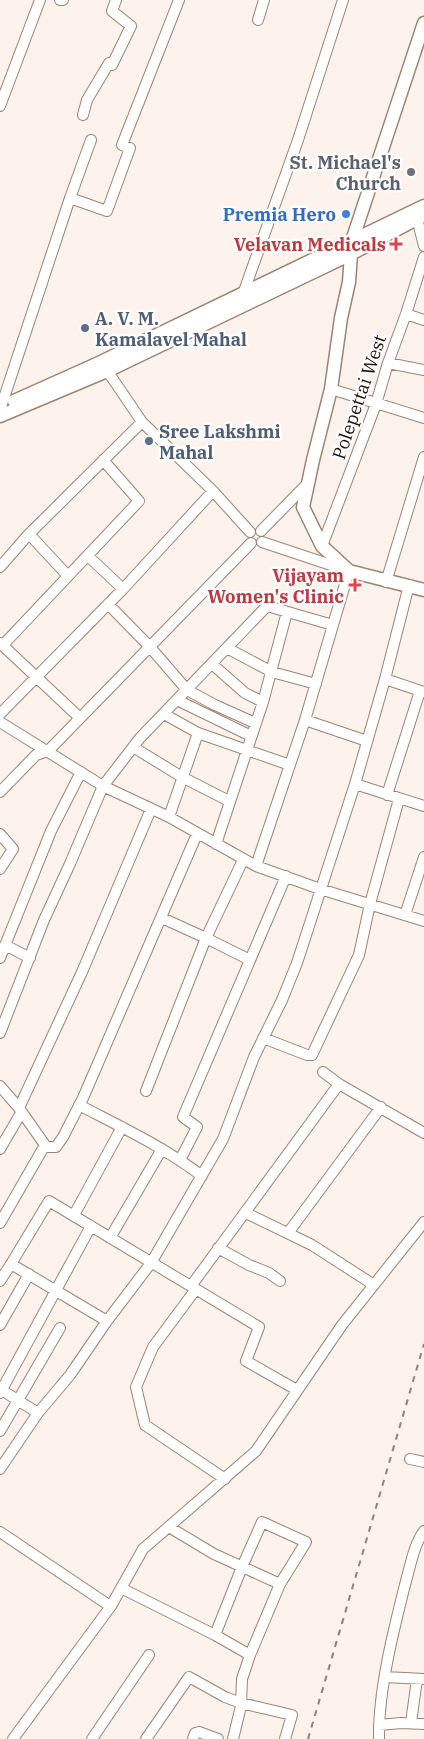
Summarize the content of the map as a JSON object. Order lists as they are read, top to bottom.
{
  "streets": {
    "street": ["Polepettai West"]
  },
  "places": {
    "other": [
      "St. Michael's Church",
      "Premia Hero",
      "A. V. M. Kamalavel Mahal",
      "Sree Lakshmi Mahal"
    ],
    "health": ["Velavan Medicals", "Vijayam Women's Clinic"]
  }
}
